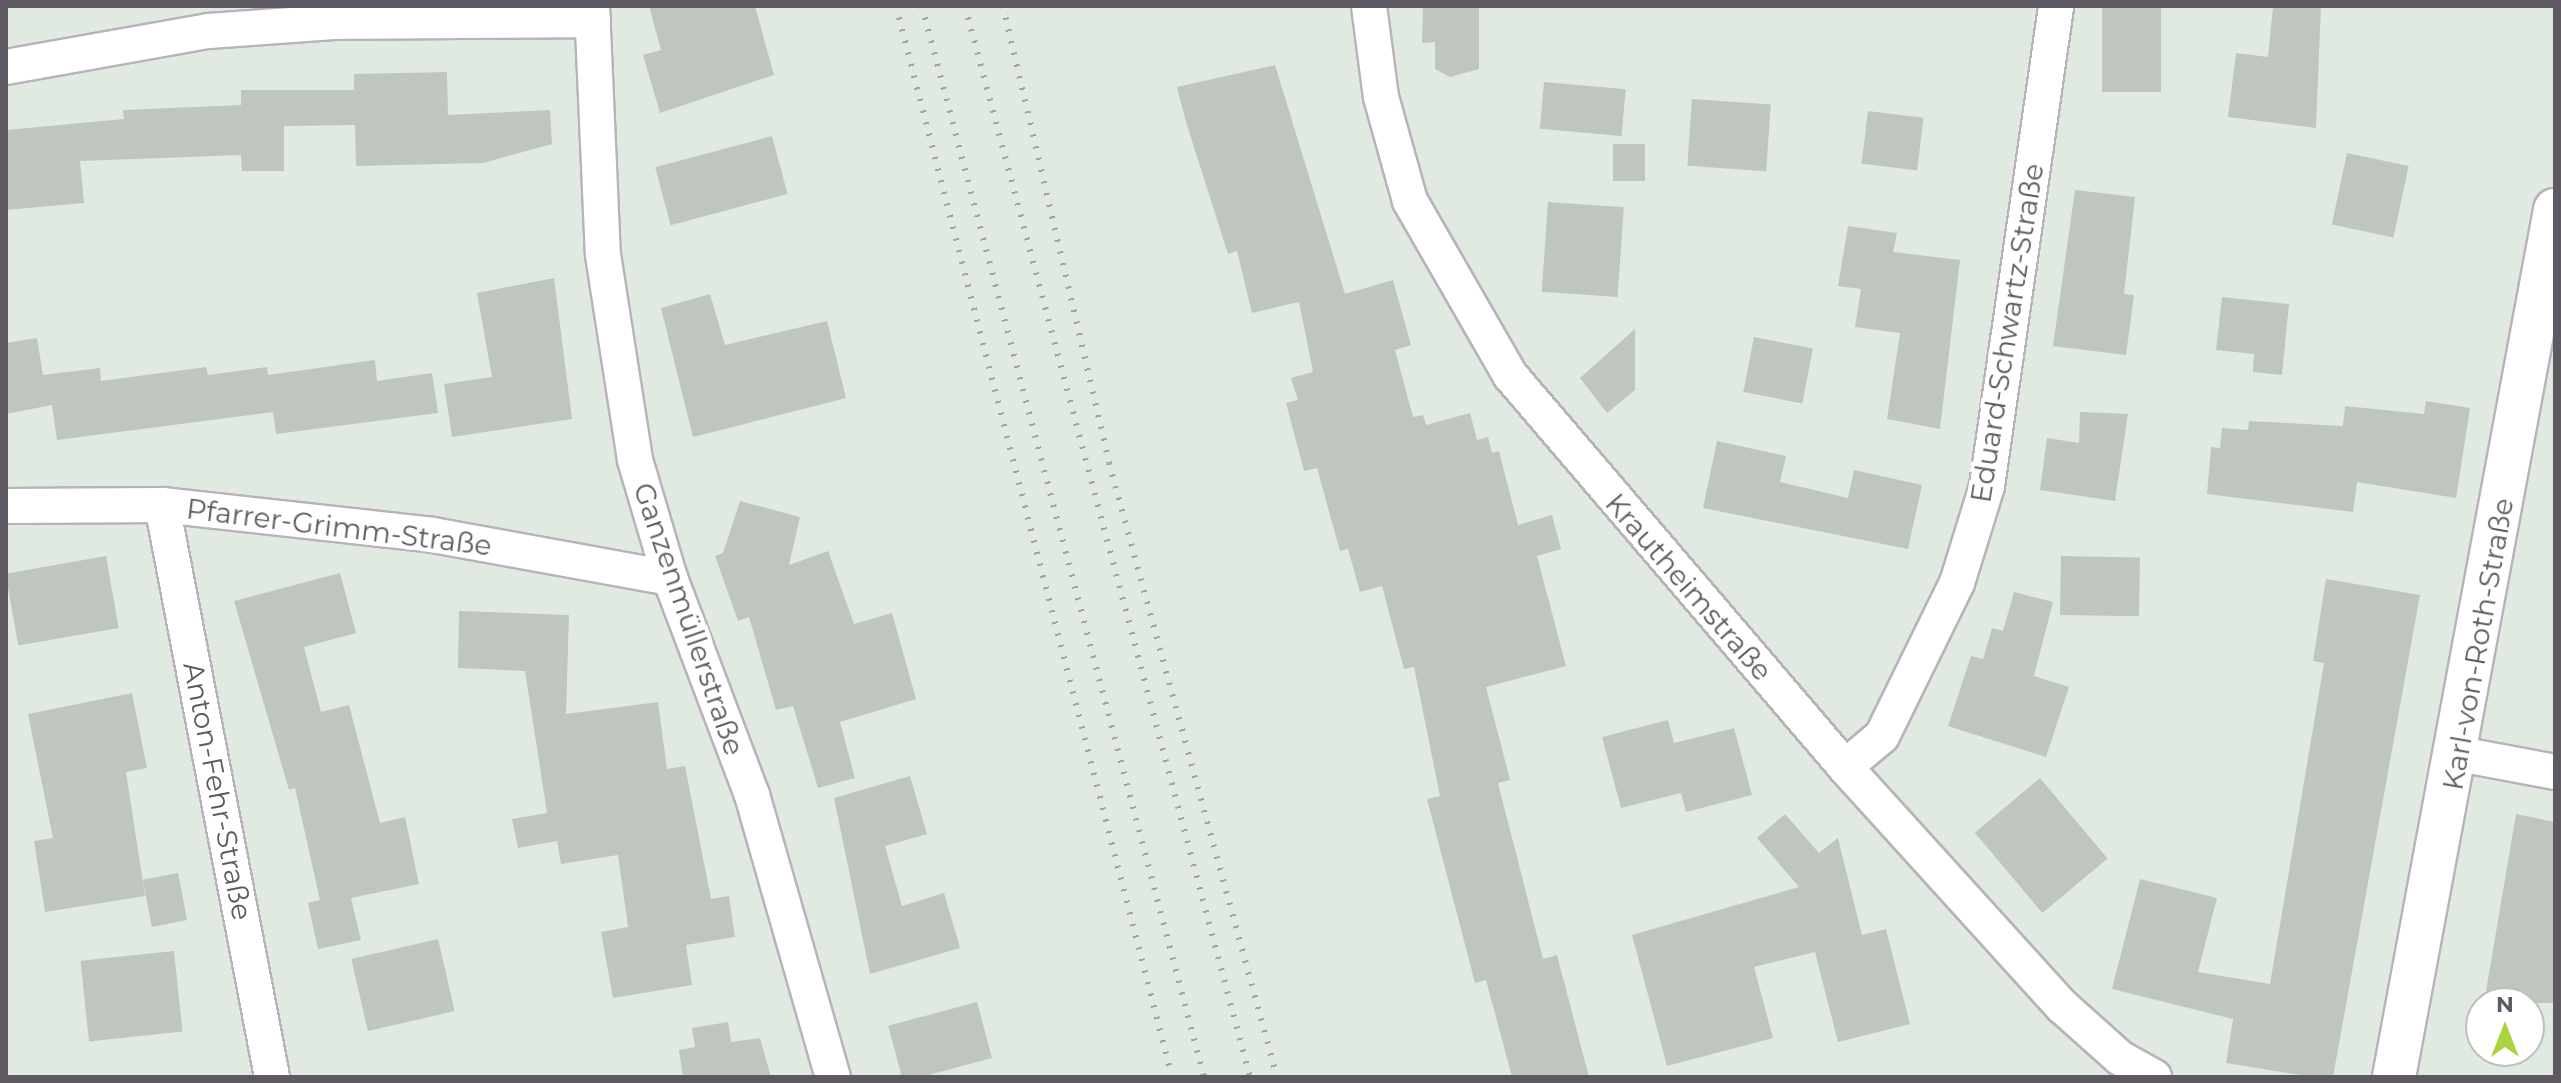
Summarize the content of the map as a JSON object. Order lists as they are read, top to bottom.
{
  "streets": {
    "street": [
      "Eduard-Schwartz-Straße",
      "Pfarrer-Grimm-Straße",
      "Krautheimstraße",
      "Ganzenmüllerstraße",
      "Karl-von-Roth-Straße",
      "Anton-Fehr-Straße"
    ]
  },
  "crossings": [
    ["Eduard-Schwartz-Straße", "Krautheimstraße"],
    ["Pfarrer-Grimm-Straße", "Ganzenmüllerstraße"],
    ["Pfarrer-Grimm-Straße", "Anton-Fehr-Straße"]
  ],
  "north": "top"
}
